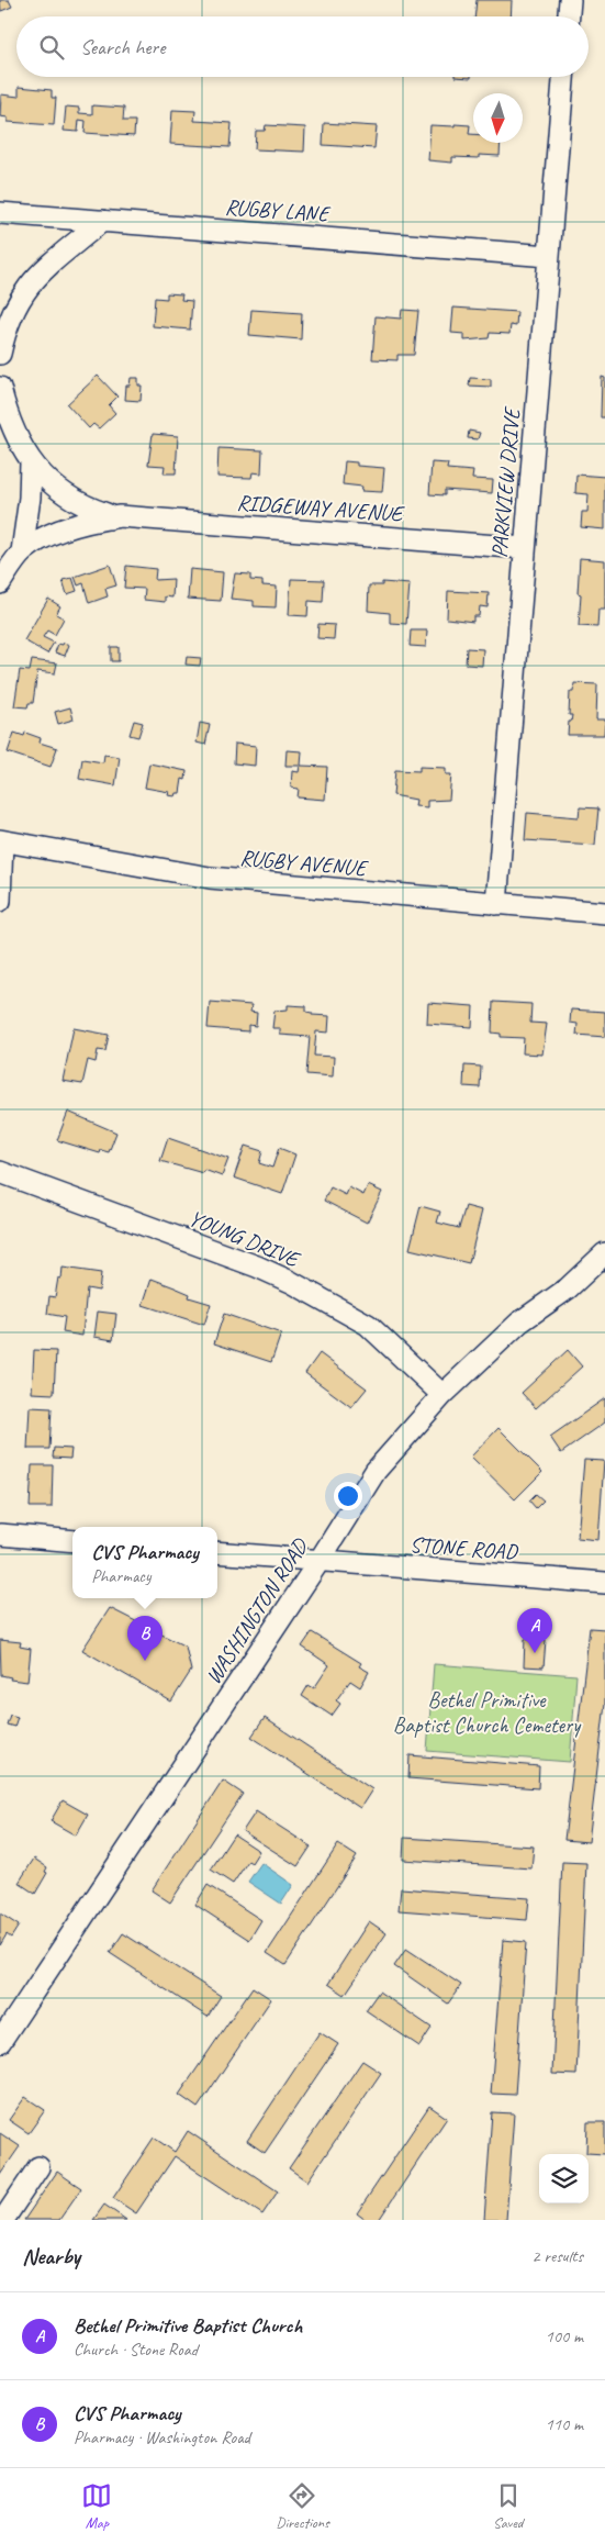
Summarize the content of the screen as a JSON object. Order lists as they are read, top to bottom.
{
  "streets": {
    "street": [
      "RUGBY LANE",
      "PARKVIEW DRIVE",
      "RIDGEWAY AVENUE",
      "RUGBY AVENUE",
      "YOUNG DRIVE",
      "STONE ROAD",
      "WASHINGTON ROAD"
    ]
  },
  "crossings": [
    ["RUGBY LANE", "PARKVIEW DRIVE"],
    ["PARKVIEW DRIVE", "RIDGEWAY AVENUE"],
    ["PARKVIEW DRIVE", "RUGBY AVENUE"],
    ["YOUNG DRIVE", "WASHINGTON ROAD"],
    ["STONE ROAD", "WASHINGTON ROAD"]
  ],
  "parks": ["Bethel Primitive Baptist Church Cemetery"],
  "north": "bottom",
  "page": {
    "search": "Search here",
    "popup": ["CVS Pharmacy", "Pharmacy"],
    "pins": ["A", "B"],
    "heading": ["Nearby", "2 results"],
    "list": [
      {
        "mark": "A",
        "name": "Bethel Primitive Baptist Church",
        "note": "Church · Stone Road",
        "value": "100 m"
      },
      {
        "mark": "B",
        "name": "CVS Pharmacy",
        "note": "Pharmacy · Washington Road",
        "value": "110 m"
      }
    ],
    "nav": ["Map", "Directions", "Saved"]
  }
}
